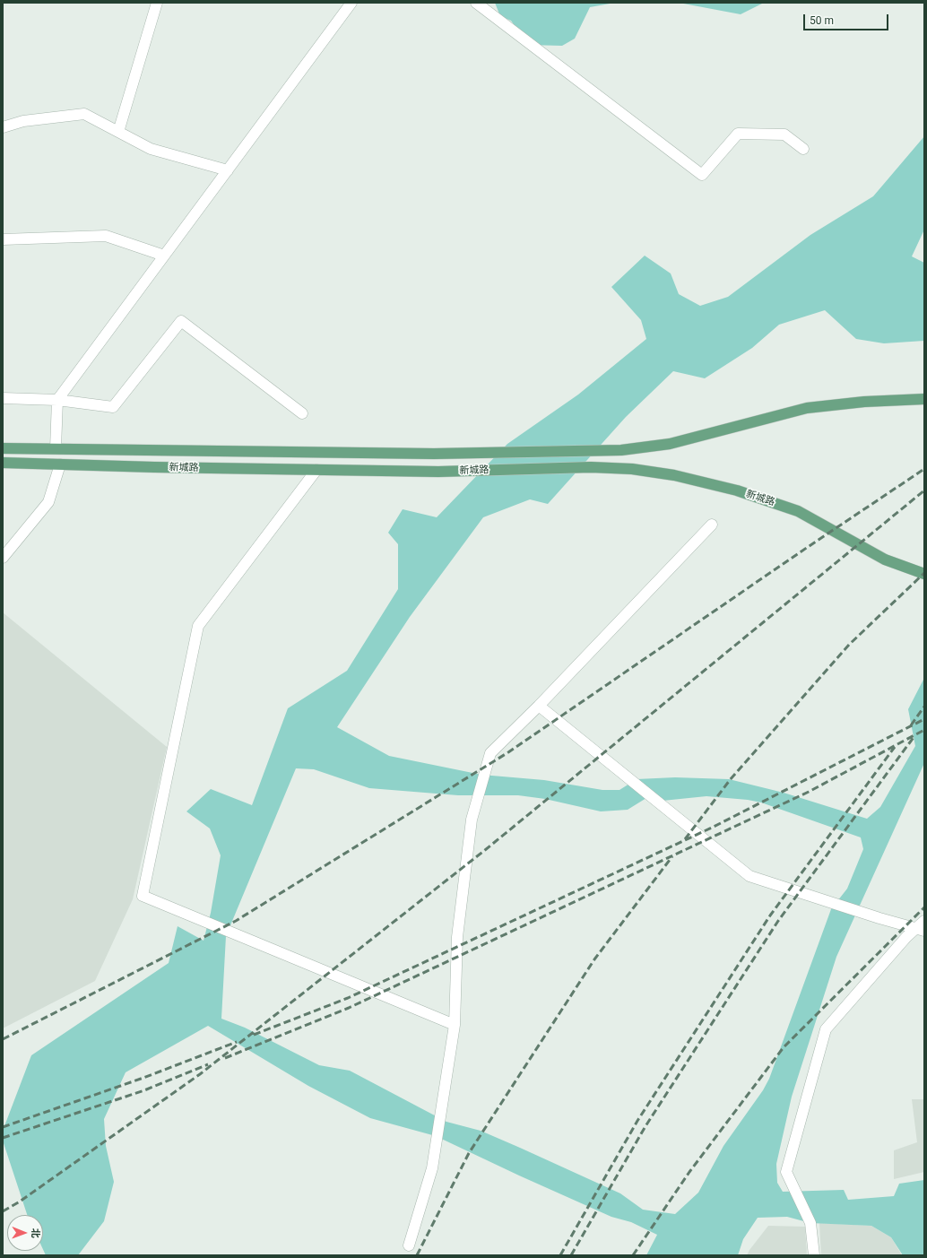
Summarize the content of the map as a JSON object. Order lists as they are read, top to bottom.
{
  "streets": {
    "main road": ["新城路"]
  },
  "scale_bar": "50 m",
  "north": "right"
}
